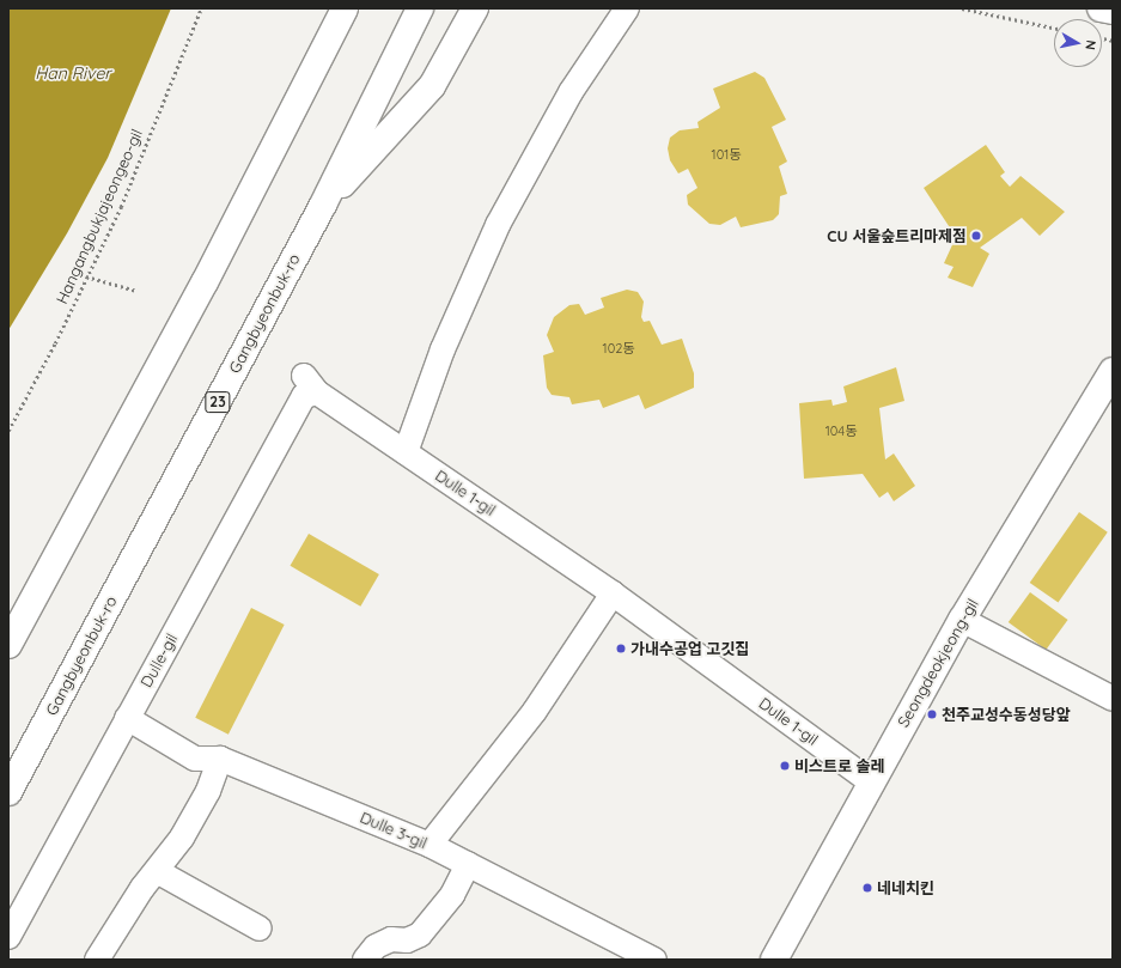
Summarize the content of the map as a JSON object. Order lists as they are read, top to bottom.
{
  "streets": {
    "main road": ["Gangbyeonbuk-ro", "23", "Seongdeokjeong-gil"],
    "street": ["Dulle 1-gil", "Dulle-gil", "Dulle 3-gil"],
    "path": ["Hangangbukjajeongeo-gil"]
  },
  "crossings": [
    ["Dulle 1-gil", "Dulle-gil"],
    ["Dulle 1-gil", "Seongdeokjeong-gil"],
    ["Dulle-gil", "Dulle 3-gil"]
  ],
  "water": ["Han River"],
  "places": [
    "CU 서울숲트리마제점",
    "가내수공업 고깃집",
    "천주교성수동성당앞",
    "비스트로 솔레",
    "네네치킨"
  ],
  "house_numbers": ["101동", "102동", "104동"],
  "north": "right"
}
